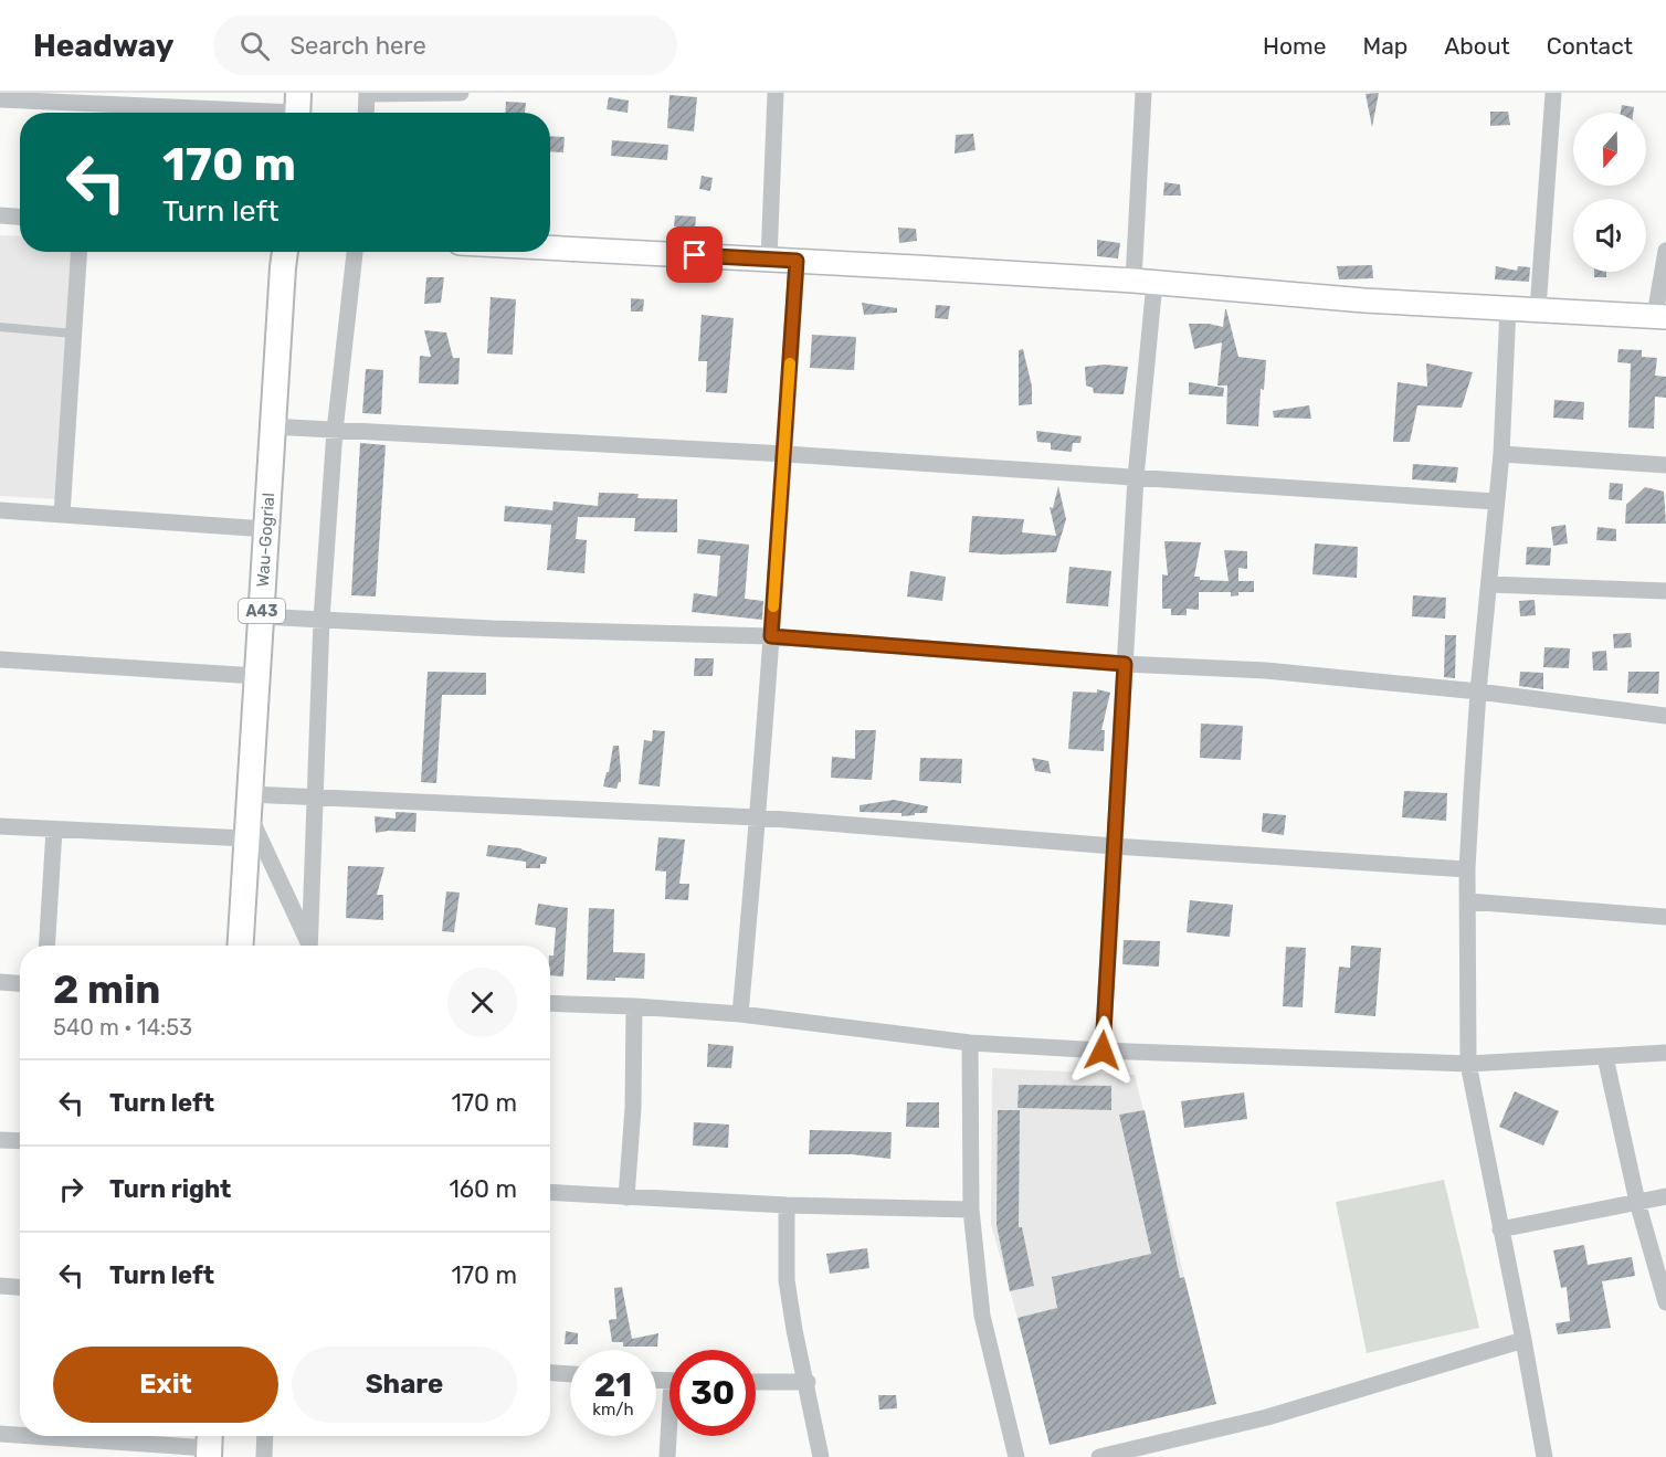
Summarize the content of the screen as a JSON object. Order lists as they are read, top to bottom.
{
  "streets": {
    "main road": ["Wau-Gogrial", "A43"]
  },
  "north": "bottom",
  "page": {
    "header": "Headway",
    "search": "Search here",
    "nav": [
      "Home",
      "Map",
      "About",
      "Contact"
    ],
    "turn": ["170 m", "Turn left"],
    "heading": ["2 min", "540 m · 14:53"],
    "list": [
      {
        "name": "Turn left",
        "value": "170 m"
      },
      {
        "name": "Turn right",
        "value": "160 m"
      },
      {
        "name": "Turn left",
        "value": "170 m"
      }
    ],
    "buttons": ["Exit", "Share"],
    "speed": "21 km/h",
    "limit": "30"
  }
}
